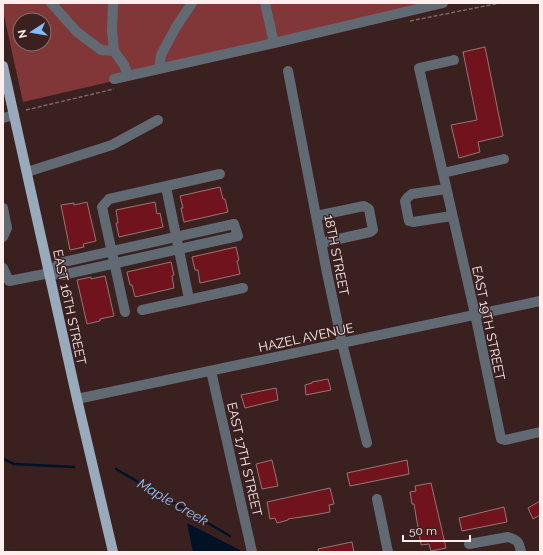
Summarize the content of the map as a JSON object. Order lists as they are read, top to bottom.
{
  "streets": {
    "main road": ["EAST 16TH STREET"],
    "street": [
      "18TH STREET",
      "EAST 19TH STREET",
      "HAZEL AVENUE",
      "EAST 17TH STREET"
    ]
  },
  "crossings": [
    ["18TH STREET", "HAZEL AVENUE"],
    ["EAST 16TH STREET", "HAZEL AVENUE"],
    ["EAST 19TH STREET", "HAZEL AVENUE"],
    ["HAZEL AVENUE", "EAST 17TH STREET"]
  ],
  "water": ["Maple Creek"],
  "scale_bar": "50 m",
  "north": "left"
}
